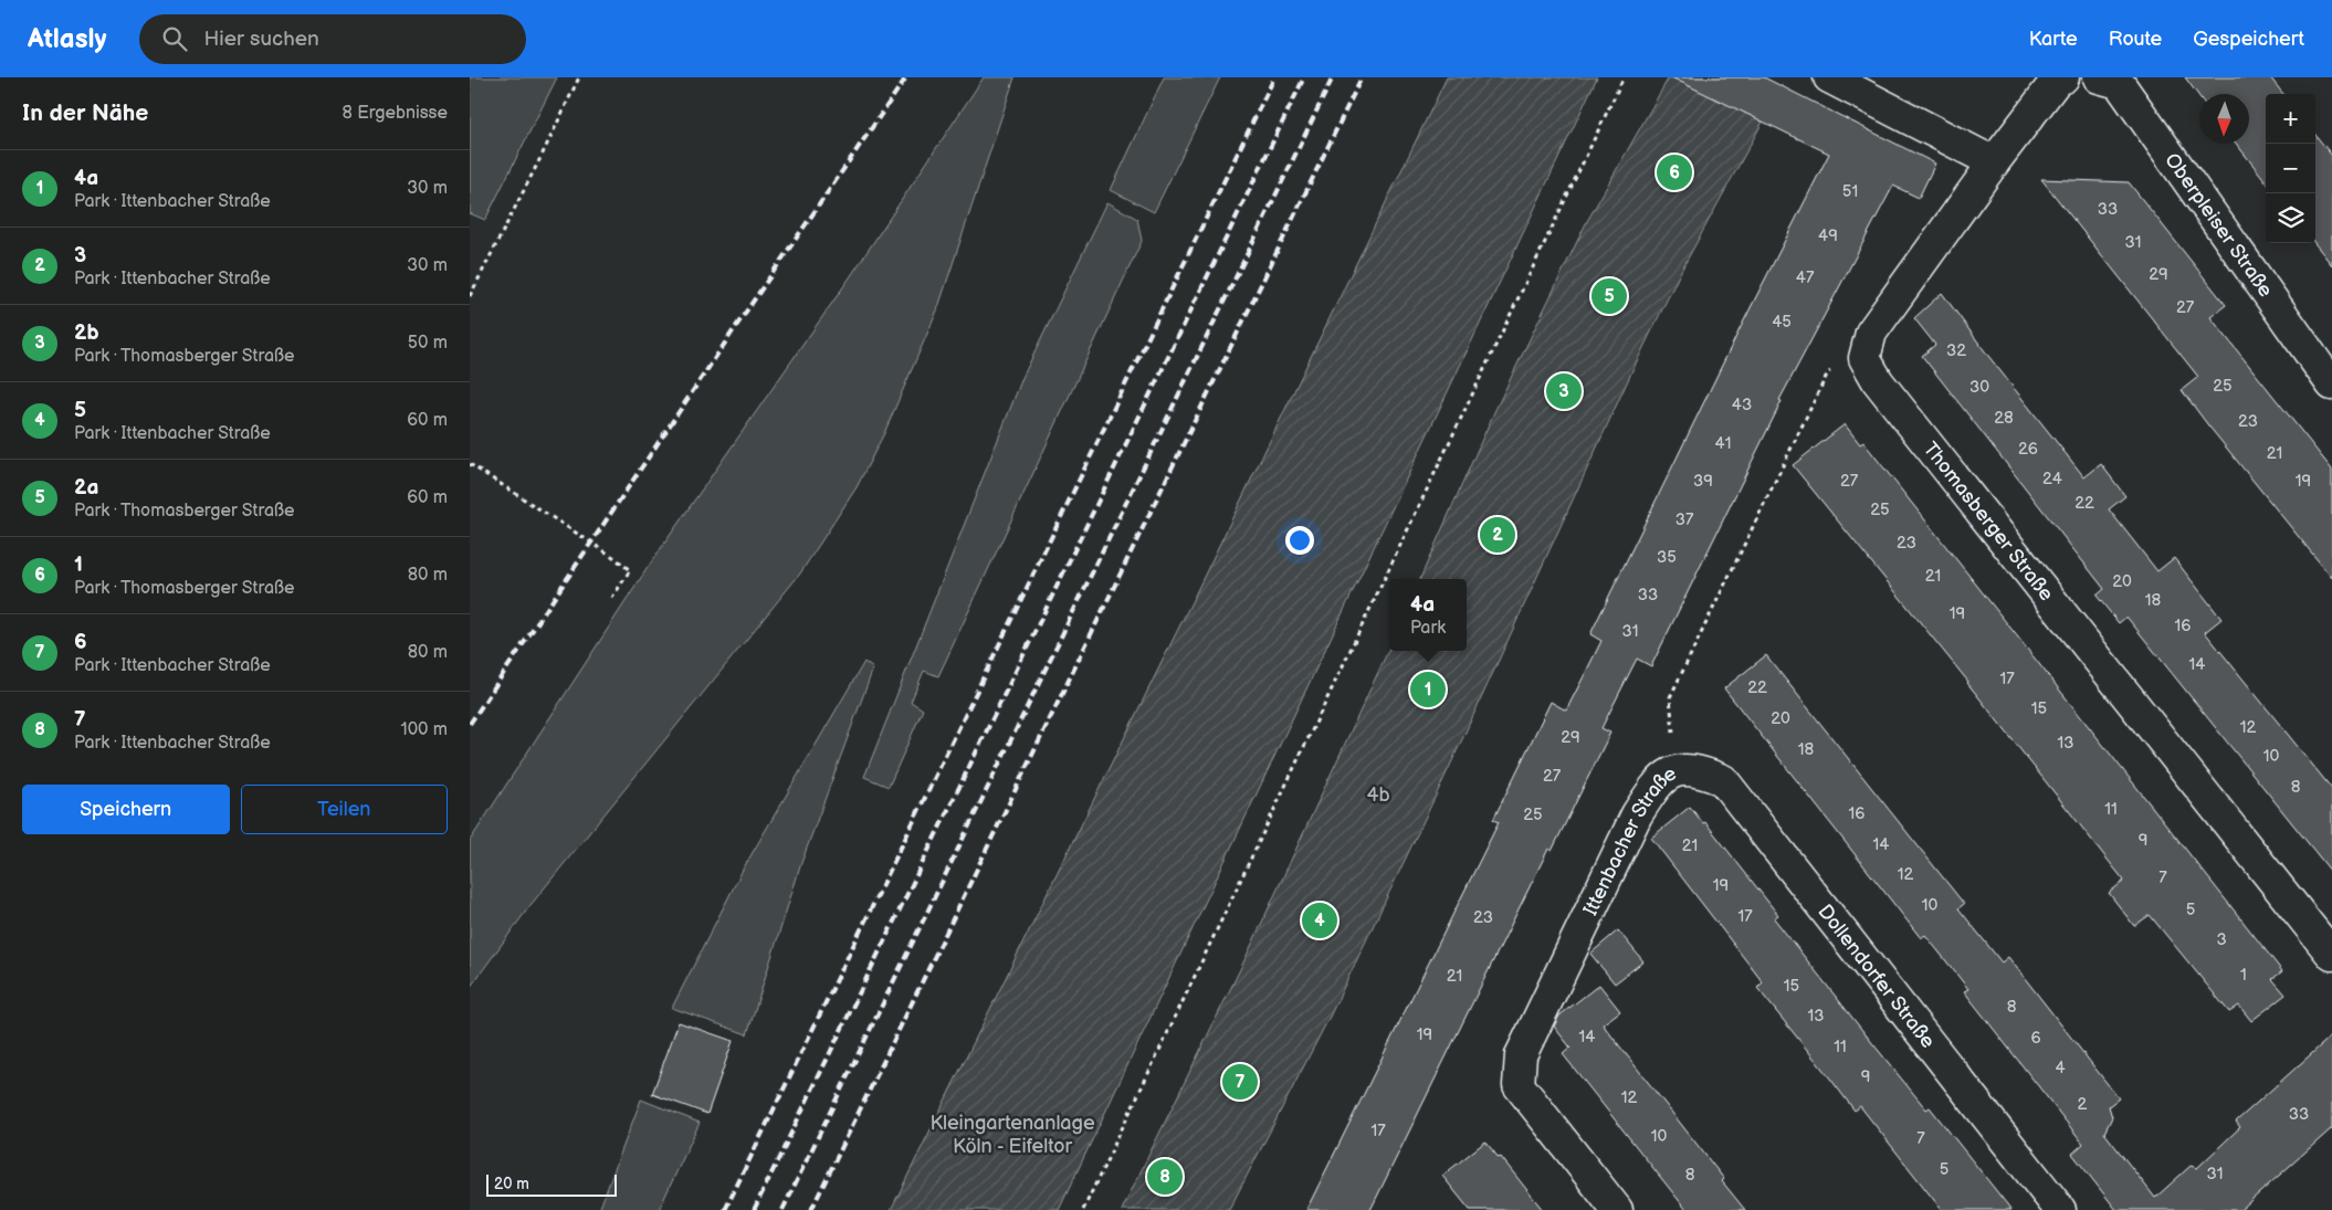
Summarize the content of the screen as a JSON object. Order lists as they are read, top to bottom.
{
  "streets": {
    "street": [
      "Oberpleiser Straße",
      "Thomasberger Straße",
      "Ittenbacher Straße",
      "Dollendorfer Straße"
    ]
  },
  "crossings": [
    ["Thomasberger Straße", "Ittenbacher Straße"],
    ["Ittenbacher Straße", "Dollendorfer Straße"]
  ],
  "parks": ["4b", "Kleingartenanlage Köln - Eifeltor"],
  "house_numbers": [
    "51",
    "33",
    "49",
    "31",
    "29",
    "47",
    "27",
    "45",
    "32",
    "25",
    "30",
    "43",
    "28",
    "23",
    "41",
    "26",
    "21",
    "24",
    "39",
    "27",
    "19",
    "22",
    "25",
    "37",
    "23",
    "35",
    "21",
    "20",
    "33",
    "18",
    "19",
    "16",
    "31",
    "14",
    "17",
    "22",
    "15",
    "20",
    "12",
    "29",
    "13",
    "18",
    "10",
    "27",
    "8",
    "11",
    "16",
    "25",
    "9",
    "14",
    "21",
    "12",
    "7",
    "19",
    "10",
    "5",
    "17",
    "23",
    "3",
    "1",
    "21",
    "15",
    "8",
    "13",
    "19",
    "14",
    "6",
    "11",
    "4",
    "9",
    "12",
    "2",
    "33",
    "17",
    "10",
    "7",
    "5",
    "31",
    "8"
  ],
  "scale_bar": "20 m",
  "north": "bottom",
  "page": {
    "header": "Atlasly",
    "search": "Hier suchen",
    "nav": ["Karte", "Route", "Gespeichert"],
    "heading": ["In der Nähe", "8 Ergebnisse"],
    "map_buttons": ["+", "−"],
    "list": [
      {
        "mark": "1",
        "name": "4a",
        "note": "Park · Ittenbacher Straße",
        "value": "30 m"
      },
      {
        "mark": "2",
        "name": "3",
        "note": "Park · Ittenbacher Straße",
        "value": "30 m"
      },
      {
        "mark": "3",
        "name": "2b",
        "note": "Park · Thomasberger Straße",
        "value": "50 m"
      },
      {
        "mark": "4",
        "name": "5",
        "note": "Park · Ittenbacher Straße",
        "value": "60 m"
      },
      {
        "mark": "5",
        "name": "2a",
        "note": "Park · Thomasberger Straße",
        "value": "60 m"
      },
      {
        "mark": "6",
        "name": "1",
        "note": "Park · Thomasberger Straße",
        "value": "80 m"
      },
      {
        "mark": "7",
        "name": "6",
        "note": "Park · Ittenbacher Straße",
        "value": "80 m"
      },
      {
        "mark": "8",
        "name": "7",
        "note": "Park · Ittenbacher Straße",
        "value": "100 m"
      }
    ],
    "pins": [
      "6",
      "5",
      "3",
      "2",
      "1",
      "4",
      "7",
      "8"
    ],
    "popup": ["4a", "Park"],
    "buttons": ["Speichern", "Teilen"],
    "scale": "20 m"
  }
}
